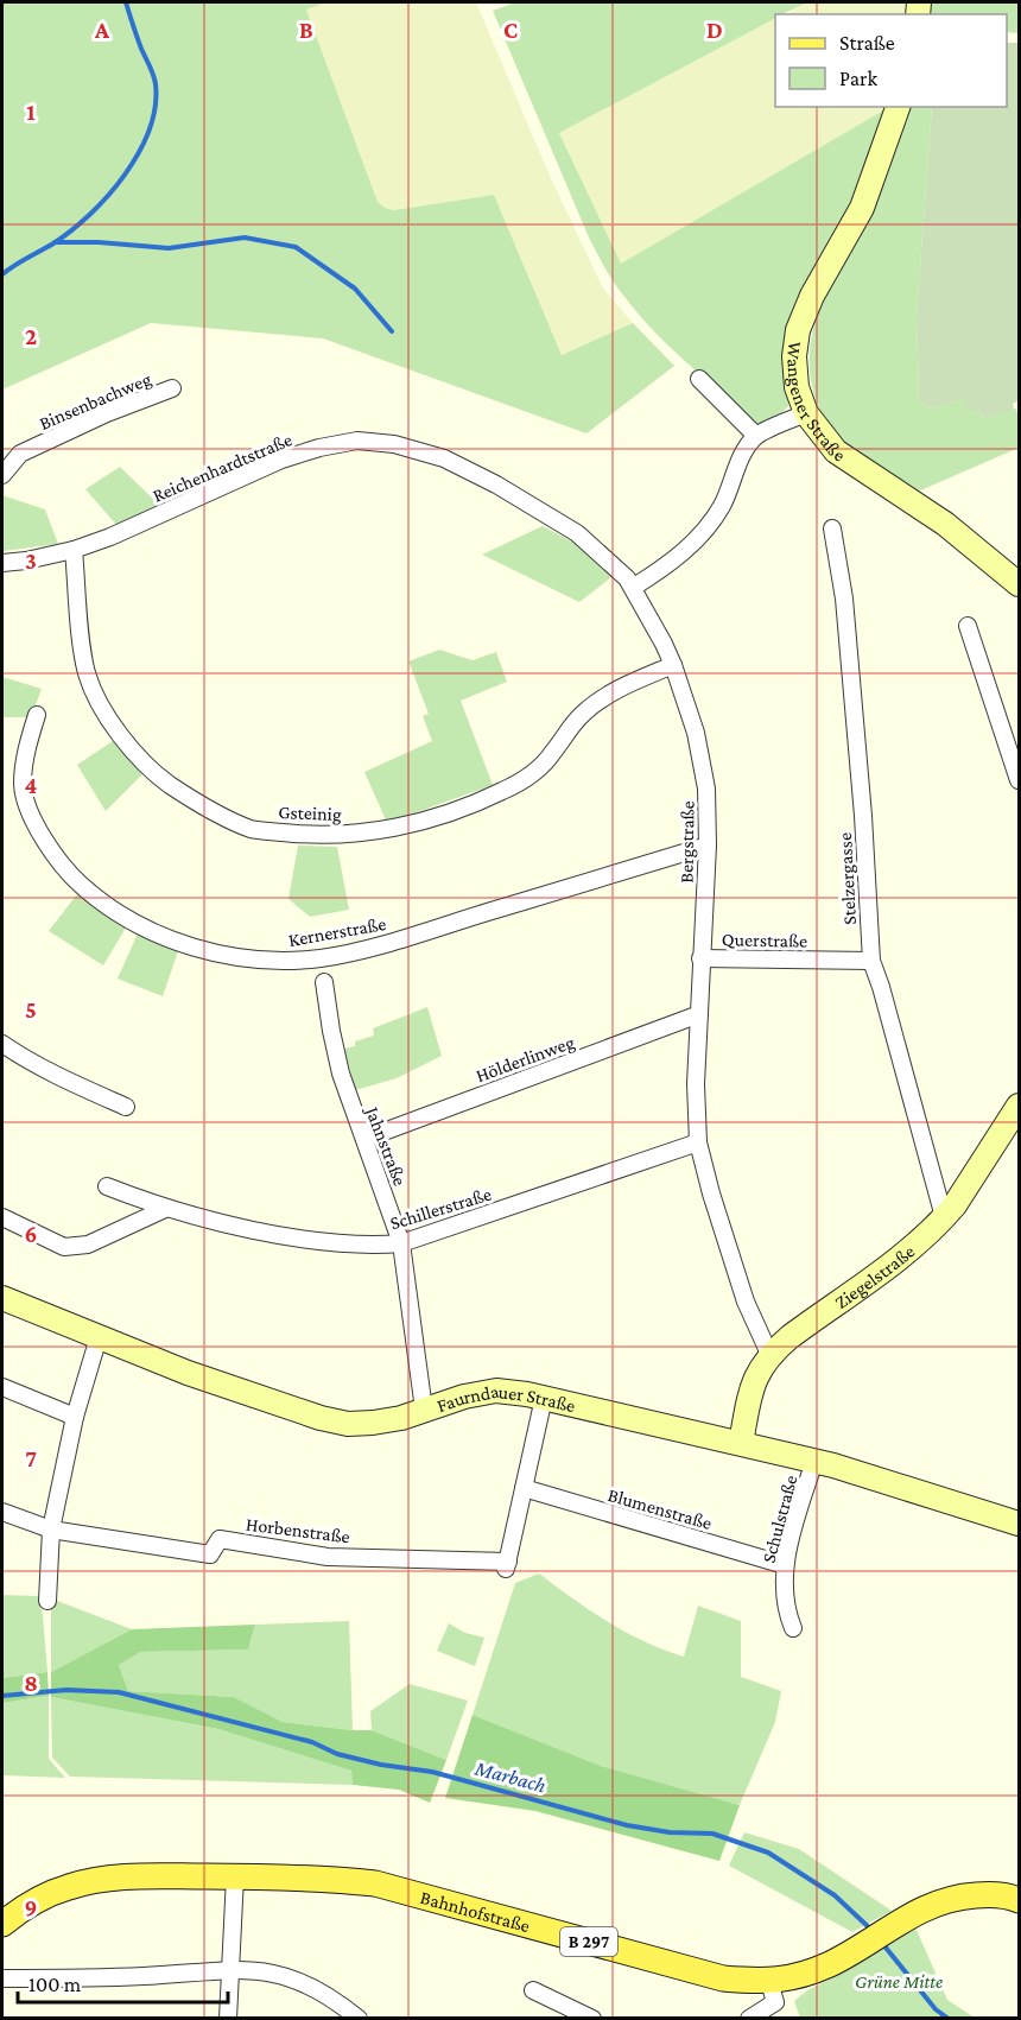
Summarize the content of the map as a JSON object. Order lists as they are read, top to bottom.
{
  "streets": {
    "main road": ["Bahnhofstraße", "B 297"],
    "street": [
      "Wangener Straße",
      "Binsenbachweg",
      "Reichenhardtstraße",
      "Gsteinig",
      "Bergstraße",
      "Stelzergasse",
      "Kernerstraße",
      "Querstraße",
      "Hölderlinweg",
      "Jahnstraße",
      "Schillerstraße",
      "Ziegelstraße",
      "Faurndauer Straße",
      "Blumenstraße",
      "Schulstraße",
      "Horbenstraße"
    ]
  },
  "crossings": [
    ["Reichenhardtstraße", "Gsteinig"],
    ["Reichenhardtstraße", "Bergstraße"],
    ["Gsteinig", "Bergstraße"],
    ["Bergstraße", "Kernerstraße"],
    ["Bergstraße", "Querstraße"],
    ["Bergstraße", "Hölderlinweg"],
    ["Bergstraße", "Schillerstraße"],
    ["Bergstraße", "Ziegelstraße"],
    ["Stelzergasse", "Querstraße"],
    ["Stelzergasse", "Ziegelstraße"],
    ["Hölderlinweg", "Jahnstraße"],
    ["Jahnstraße", "Schillerstraße"],
    ["Jahnstraße", "Faurndauer Straße"],
    ["Ziegelstraße", "Faurndauer Straße"],
    ["Faurndauer Straße", "Schulstraße"],
    ["Faurndauer Straße", "Horbenstraße"],
    ["Blumenstraße", "Schulstraße"],
    ["Blumenstraße", "Horbenstraße"]
  ],
  "water": ["Marbach"],
  "parks": ["Grüne Mitte"],
  "legend": ["Straße", "Park"],
  "scale_bar": "100 m",
  "grid": {
    "columns": [
      "A",
      "B",
      "C",
      "D"
    ],
    "rows": [
      "1",
      "2",
      "3",
      "4",
      "5",
      "6",
      "7",
      "8",
      "9"
    ]
  }
}
